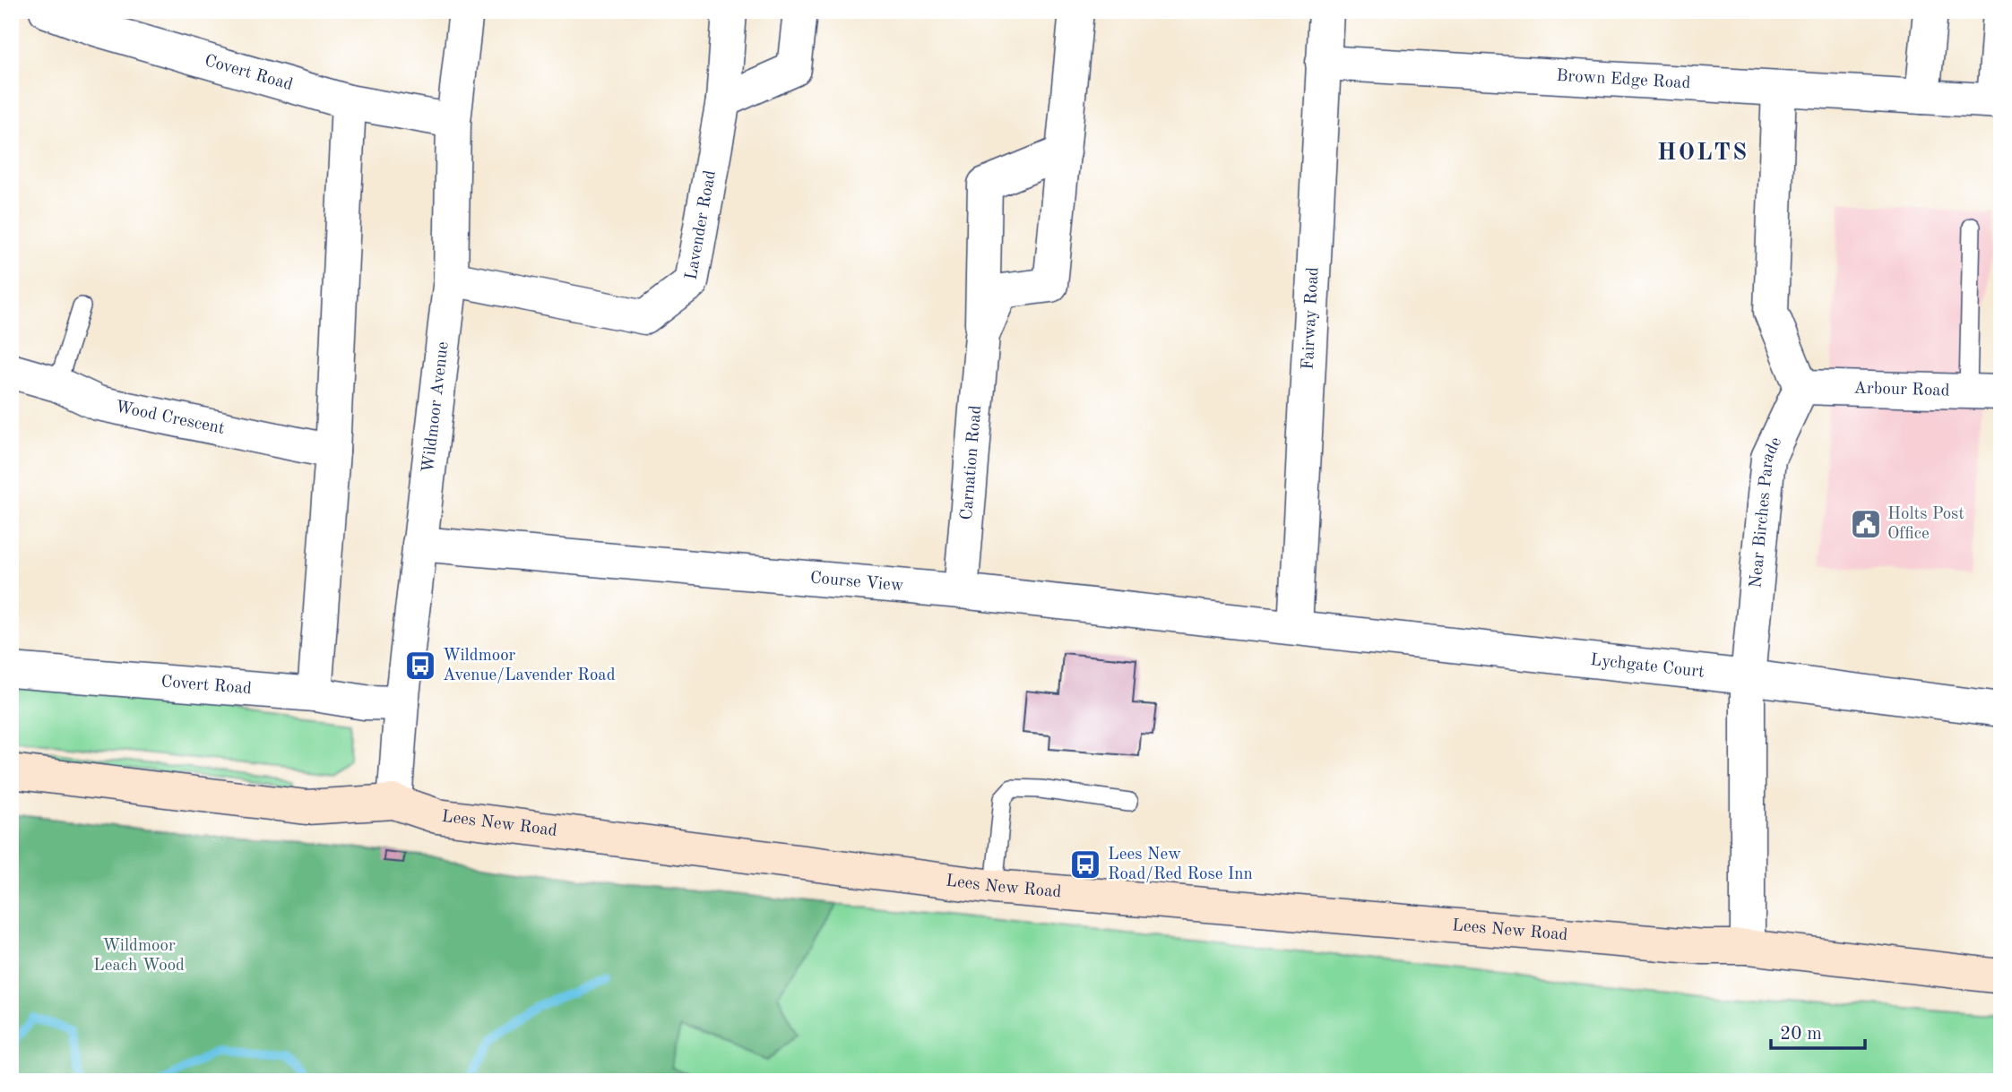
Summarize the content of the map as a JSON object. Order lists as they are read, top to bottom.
{
  "streets": {
    "street": [
      "Covert Road",
      "Brown Edge Road",
      "Lavender Road",
      "Fairway Road",
      "Arbour Road",
      "Wildmoor Avenue",
      "Wood Crescent",
      "Carnation Road",
      "Near Birches Parade",
      "Course View",
      "Lychgate Court",
      "Lees New Road"
    ]
  },
  "crossings": [
    ["Covert Road", "Wildmoor Avenue"],
    ["Brown Edge Road", "Fairway Road"],
    ["Lavender Road", "Wildmoor Avenue"],
    ["Fairway Road", "Course View"],
    ["Fairway Road", "Lychgate Court"],
    ["Arbour Road", "Near Birches Parade"],
    ["Wildmoor Avenue", "Course View"],
    ["Wildmoor Avenue", "Lees New Road"],
    ["Carnation Road", "Course View"],
    ["Near Birches Parade", "Lychgate Court"],
    ["Near Birches Parade", "Lees New Road"],
    ["Course View", "Lychgate Court"]
  ],
  "districts": ["HOLTS"],
  "parks": ["Wildmoor Leach Wood"],
  "places": {
    "public building": ["Holts Post Office"],
    "bus stop": ["Wildmoor Avenue/Lavender Road", "Lees New Road/Red Rose Inn"]
  },
  "scale_bar": "20 m"
}
